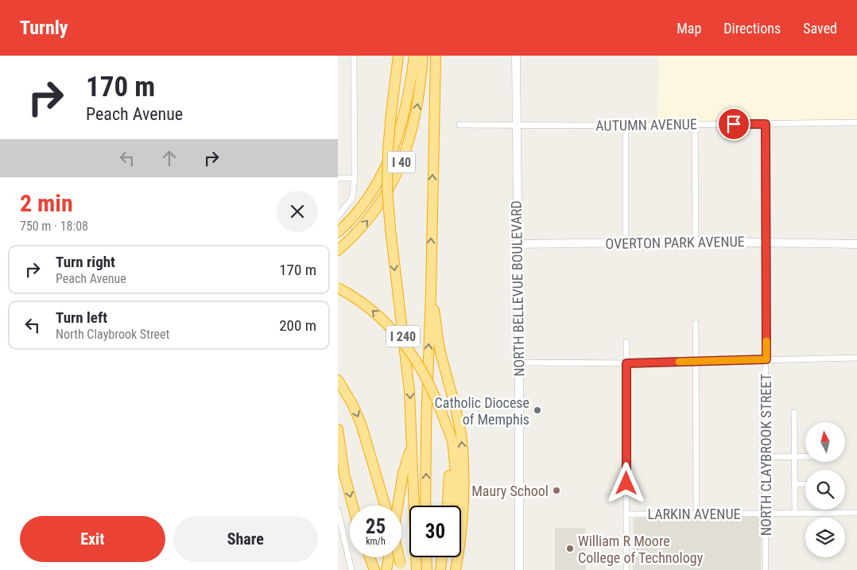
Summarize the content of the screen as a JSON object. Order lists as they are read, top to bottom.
{
  "streets": {
    "highway": ["I 40", "I 240"],
    "street": [
      "AUTUMN AVENUE",
      "OVERTON PARK AVENUE",
      "NORTH BELLEVUE BOULEVARD",
      "NORTH CLAYBROOK STREET",
      "LARKIN AVENUE"
    ]
  },
  "crossings": [
    ["AUTUMN AVENUE", "NORTH BELLEVUE BOULEVARD"],
    ["AUTUMN AVENUE", "NORTH CLAYBROOK STREET"],
    ["OVERTON PARK AVENUE", "NORTH BELLEVUE BOULEVARD"],
    ["OVERTON PARK AVENUE", "NORTH CLAYBROOK STREET"],
    ["NORTH CLAYBROOK STREET", "LARKIN AVENUE"]
  ],
  "places": ["Catholic Diocese of Memphis", "Maury School", "William R Moore College of Technology"],
  "north": "top",
  "page": {
    "header": "Turnly",
    "nav": ["Map", "Directions", "Saved"],
    "turn": ["170 m", "Peach Avenue"],
    "heading": ["2 min", "750 m · 18:08"],
    "list": [
      {
        "name": "Turn right",
        "note": "Peach Avenue",
        "value": "170 m"
      },
      {
        "name": "Turn left",
        "note": "North Claybrook Street",
        "value": "200 m"
      }
    ],
    "speed": "25 km/h",
    "limit": "30",
    "buttons": ["Exit", "Share"]
  }
}
